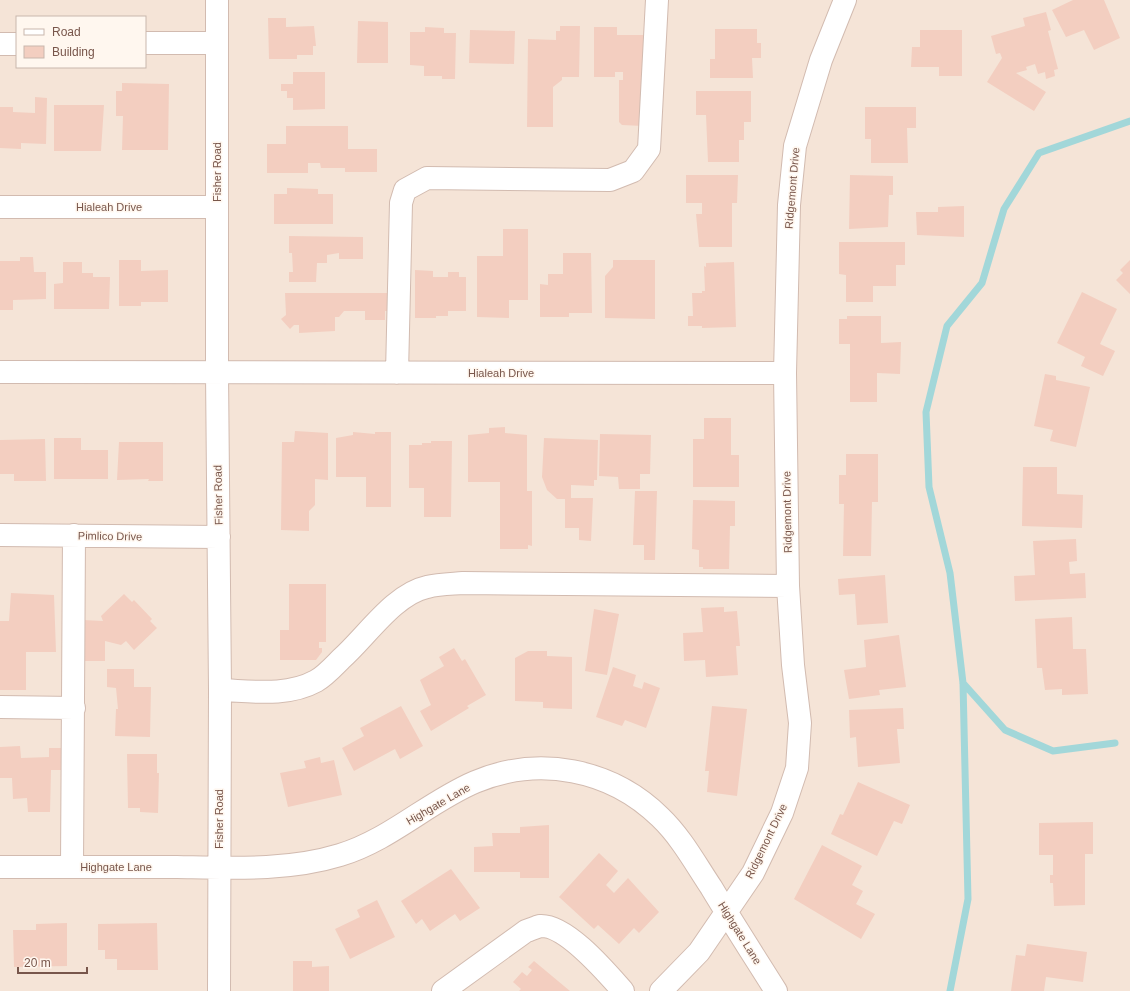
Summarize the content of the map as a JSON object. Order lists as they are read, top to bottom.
{
  "streets": {
    "street": [
      "Fisher Road",
      "Ridgemont Drive",
      "Hialeah Drive",
      "Pimlico Drive",
      "Highgate Lane"
    ]
  },
  "crossings": [
    ["Fisher Road", "Hialeah Drive"],
    ["Fisher Road", "Pimlico Drive"],
    ["Fisher Road", "Highgate Lane"],
    ["Ridgemont Drive", "Hialeah Drive"],
    ["Ridgemont Drive", "Highgate Lane"]
  ],
  "legend": ["Road", "Building"],
  "scale_bar": "20 m"
}
